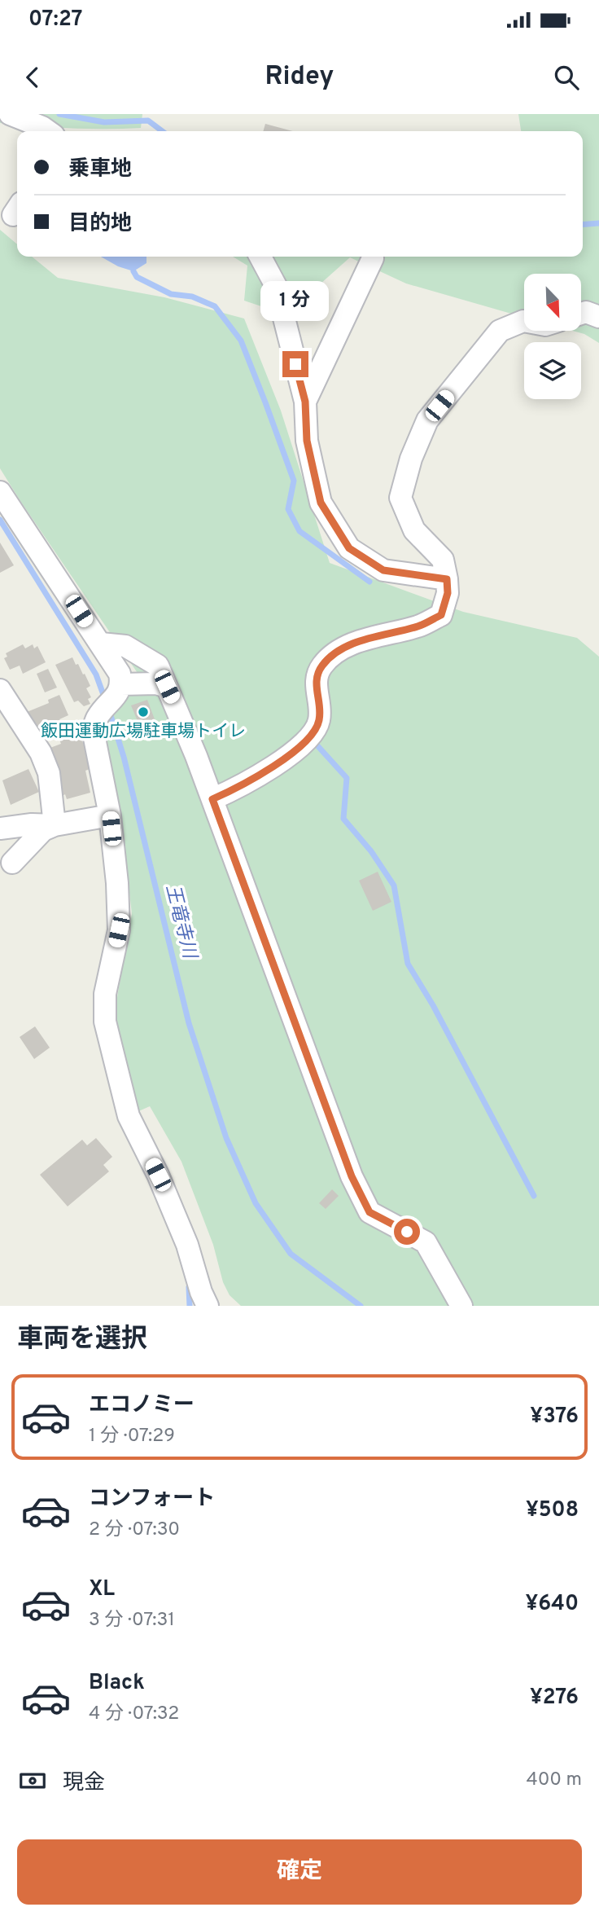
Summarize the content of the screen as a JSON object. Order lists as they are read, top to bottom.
{
  "water": ["王竜寺川"],
  "places": ["飯田運動広場駐車場トイレ"],
  "north": "bottom right",
  "page": {
    "status": "07:27",
    "header": "Ridey",
    "banner": ["乗車地", "目的地"],
    "bubble": "1 分",
    "heading": "車両を選択",
    "list": [
      {
        "name": "エコノミー",
        "note": "1 分 · 07:29",
        "value": "¥376"
      },
      {
        "name": "コンフォート",
        "note": "2 分 · 07:30",
        "value": "¥508"
      },
      {
        "name": "XL",
        "note": "3 分 · 07:31",
        "value": "¥640"
      },
      {
        "name": "Black",
        "note": "4 分 · 07:32",
        "value": "¥276"
      }
    ],
    "pay": ["現金", "400 m"],
    "buttons": "確定"
  }
}
